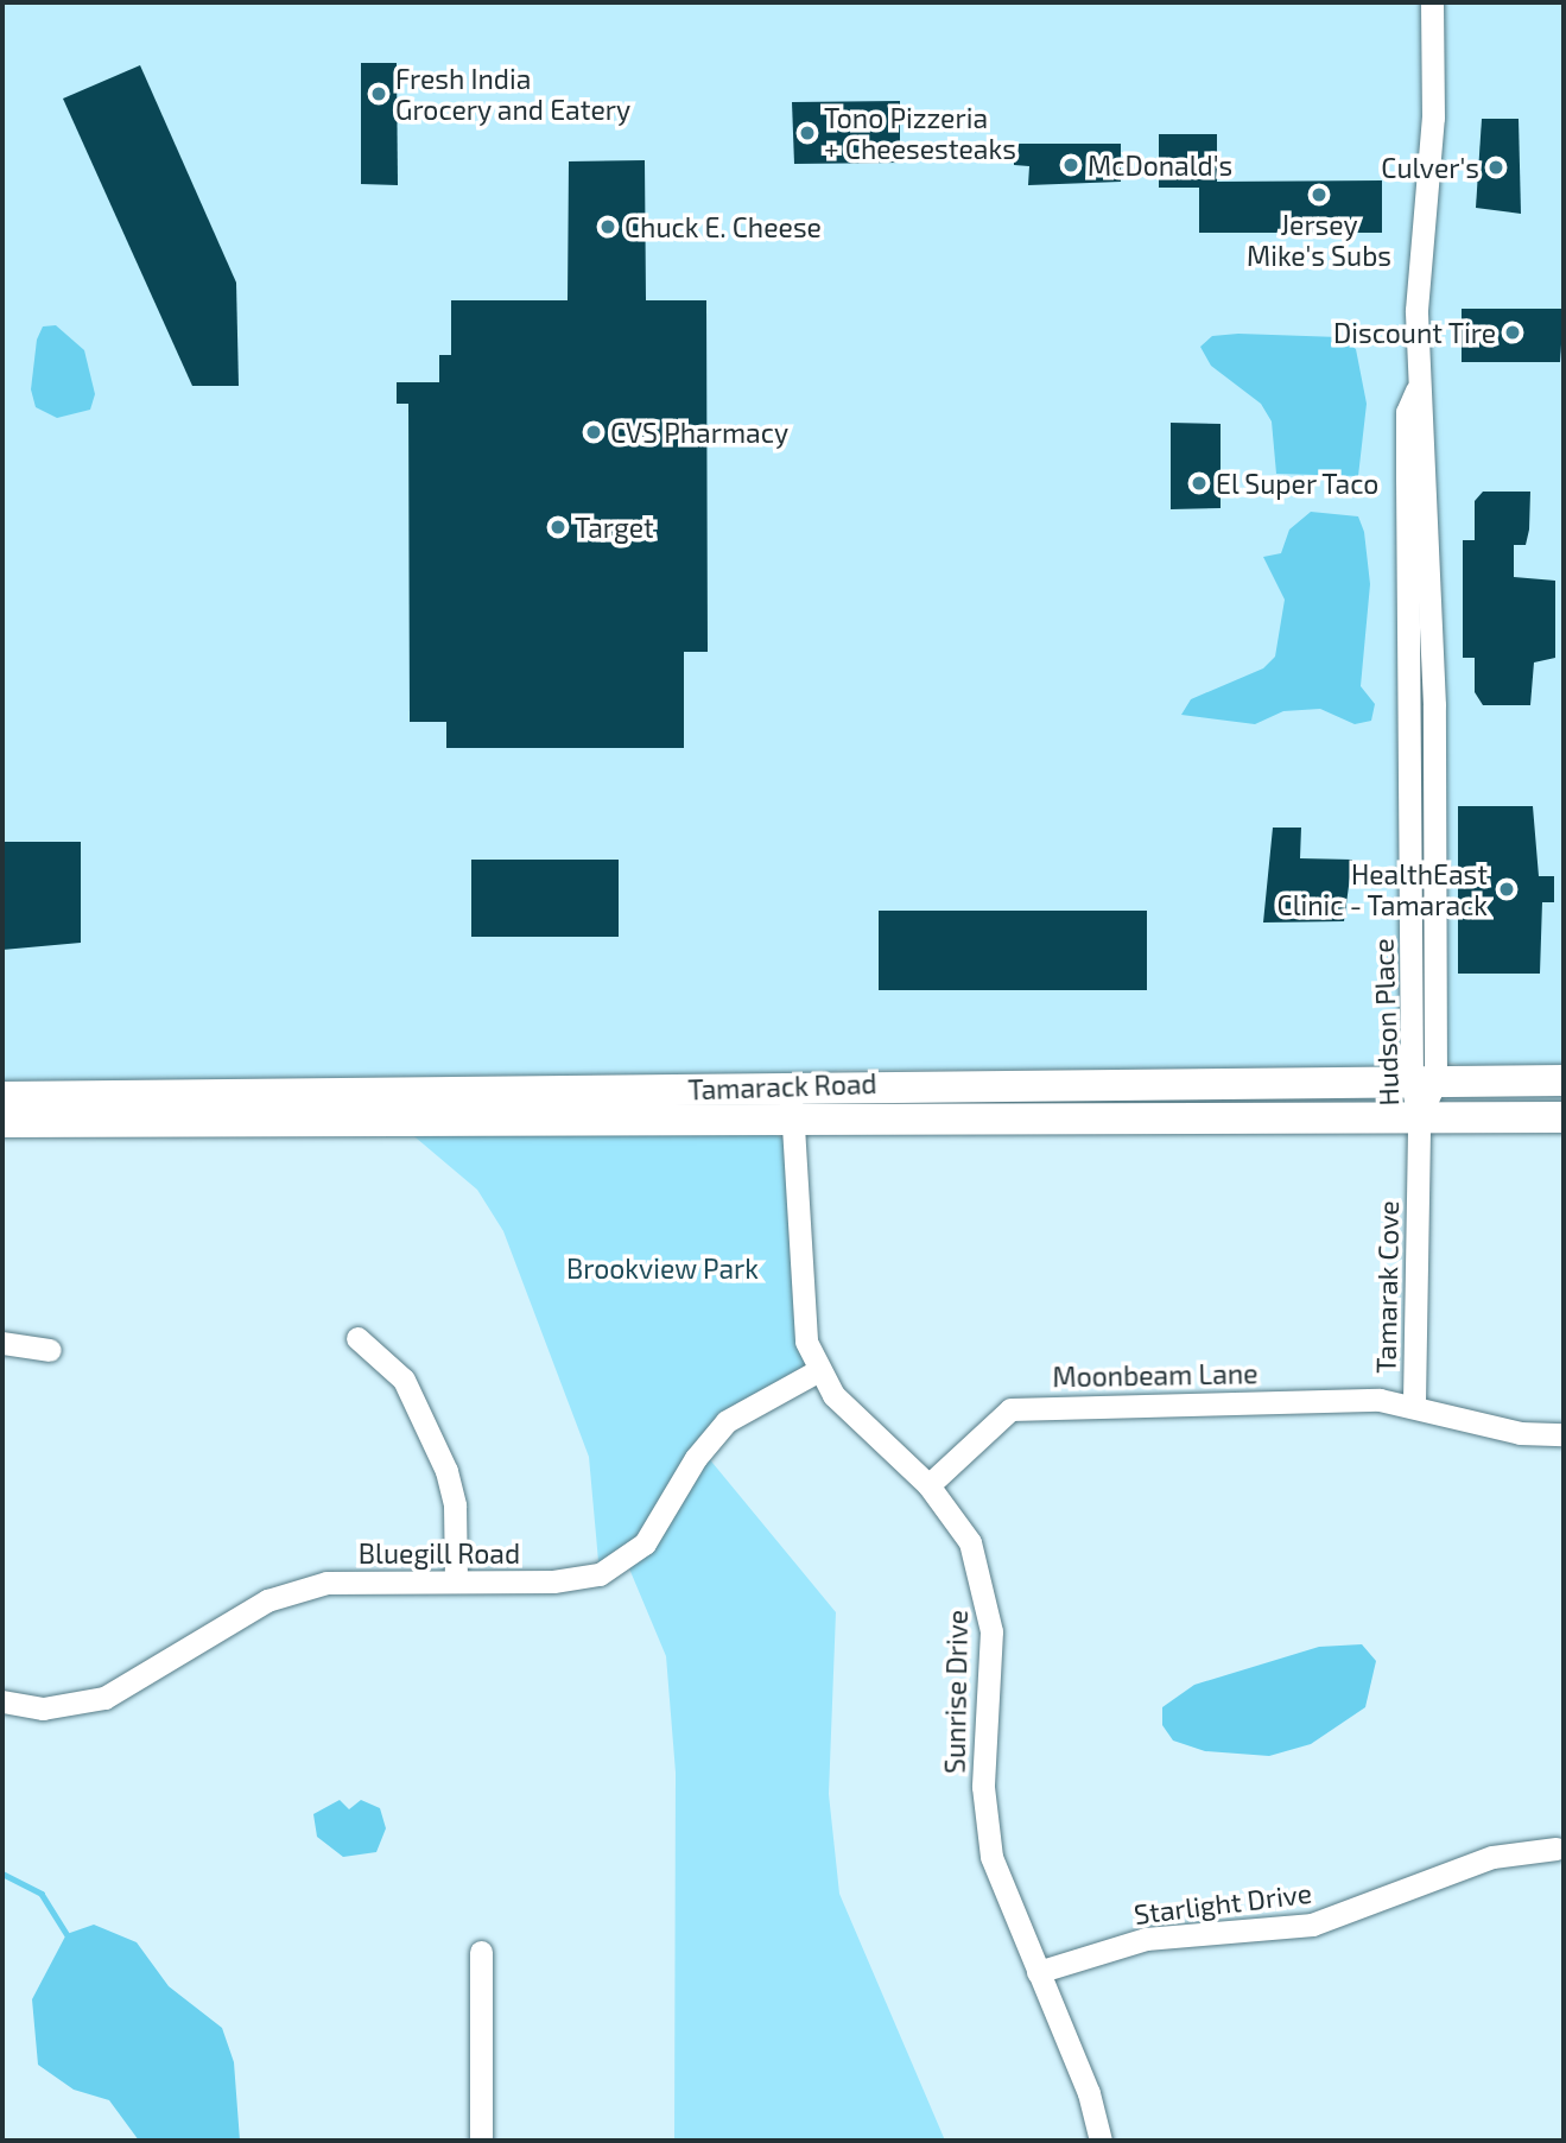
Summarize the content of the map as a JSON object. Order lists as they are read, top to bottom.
{
  "streets": {
    "street": [
      "Hudson Place",
      "Tamarack Road",
      "Tamarak Cove",
      "Moonbeam Lane",
      "Bluegill Road",
      "Sunrise Drive",
      "Starlight Drive"
    ]
  },
  "crossings": [
    ["Hudson Place", "Tamarack Road"],
    ["Hudson Place", "Tamarak Cove"],
    ["Tamarack Road", "Tamarak Cove"],
    ["Tamarack Road", "Sunrise Drive"],
    ["Tamarak Cove", "Moonbeam Lane"],
    ["Moonbeam Lane", "Sunrise Drive"],
    ["Bluegill Road", "Sunrise Drive"],
    ["Sunrise Drive", "Starlight Drive"]
  ],
  "parks": ["Brookview Park"],
  "places": [
    "Fresh India Grocery and Eatery",
    "Tono Pizzeria + Cheesesteaks",
    "McDonald's",
    "Culver's",
    "Jersey Mike's Subs",
    "Chuck E. Cheese",
    "Discount Tire",
    "CVS Pharmacy",
    "El Super Taco",
    "Target",
    "HealthEast Clinic - Tamarack"
  ]
}
